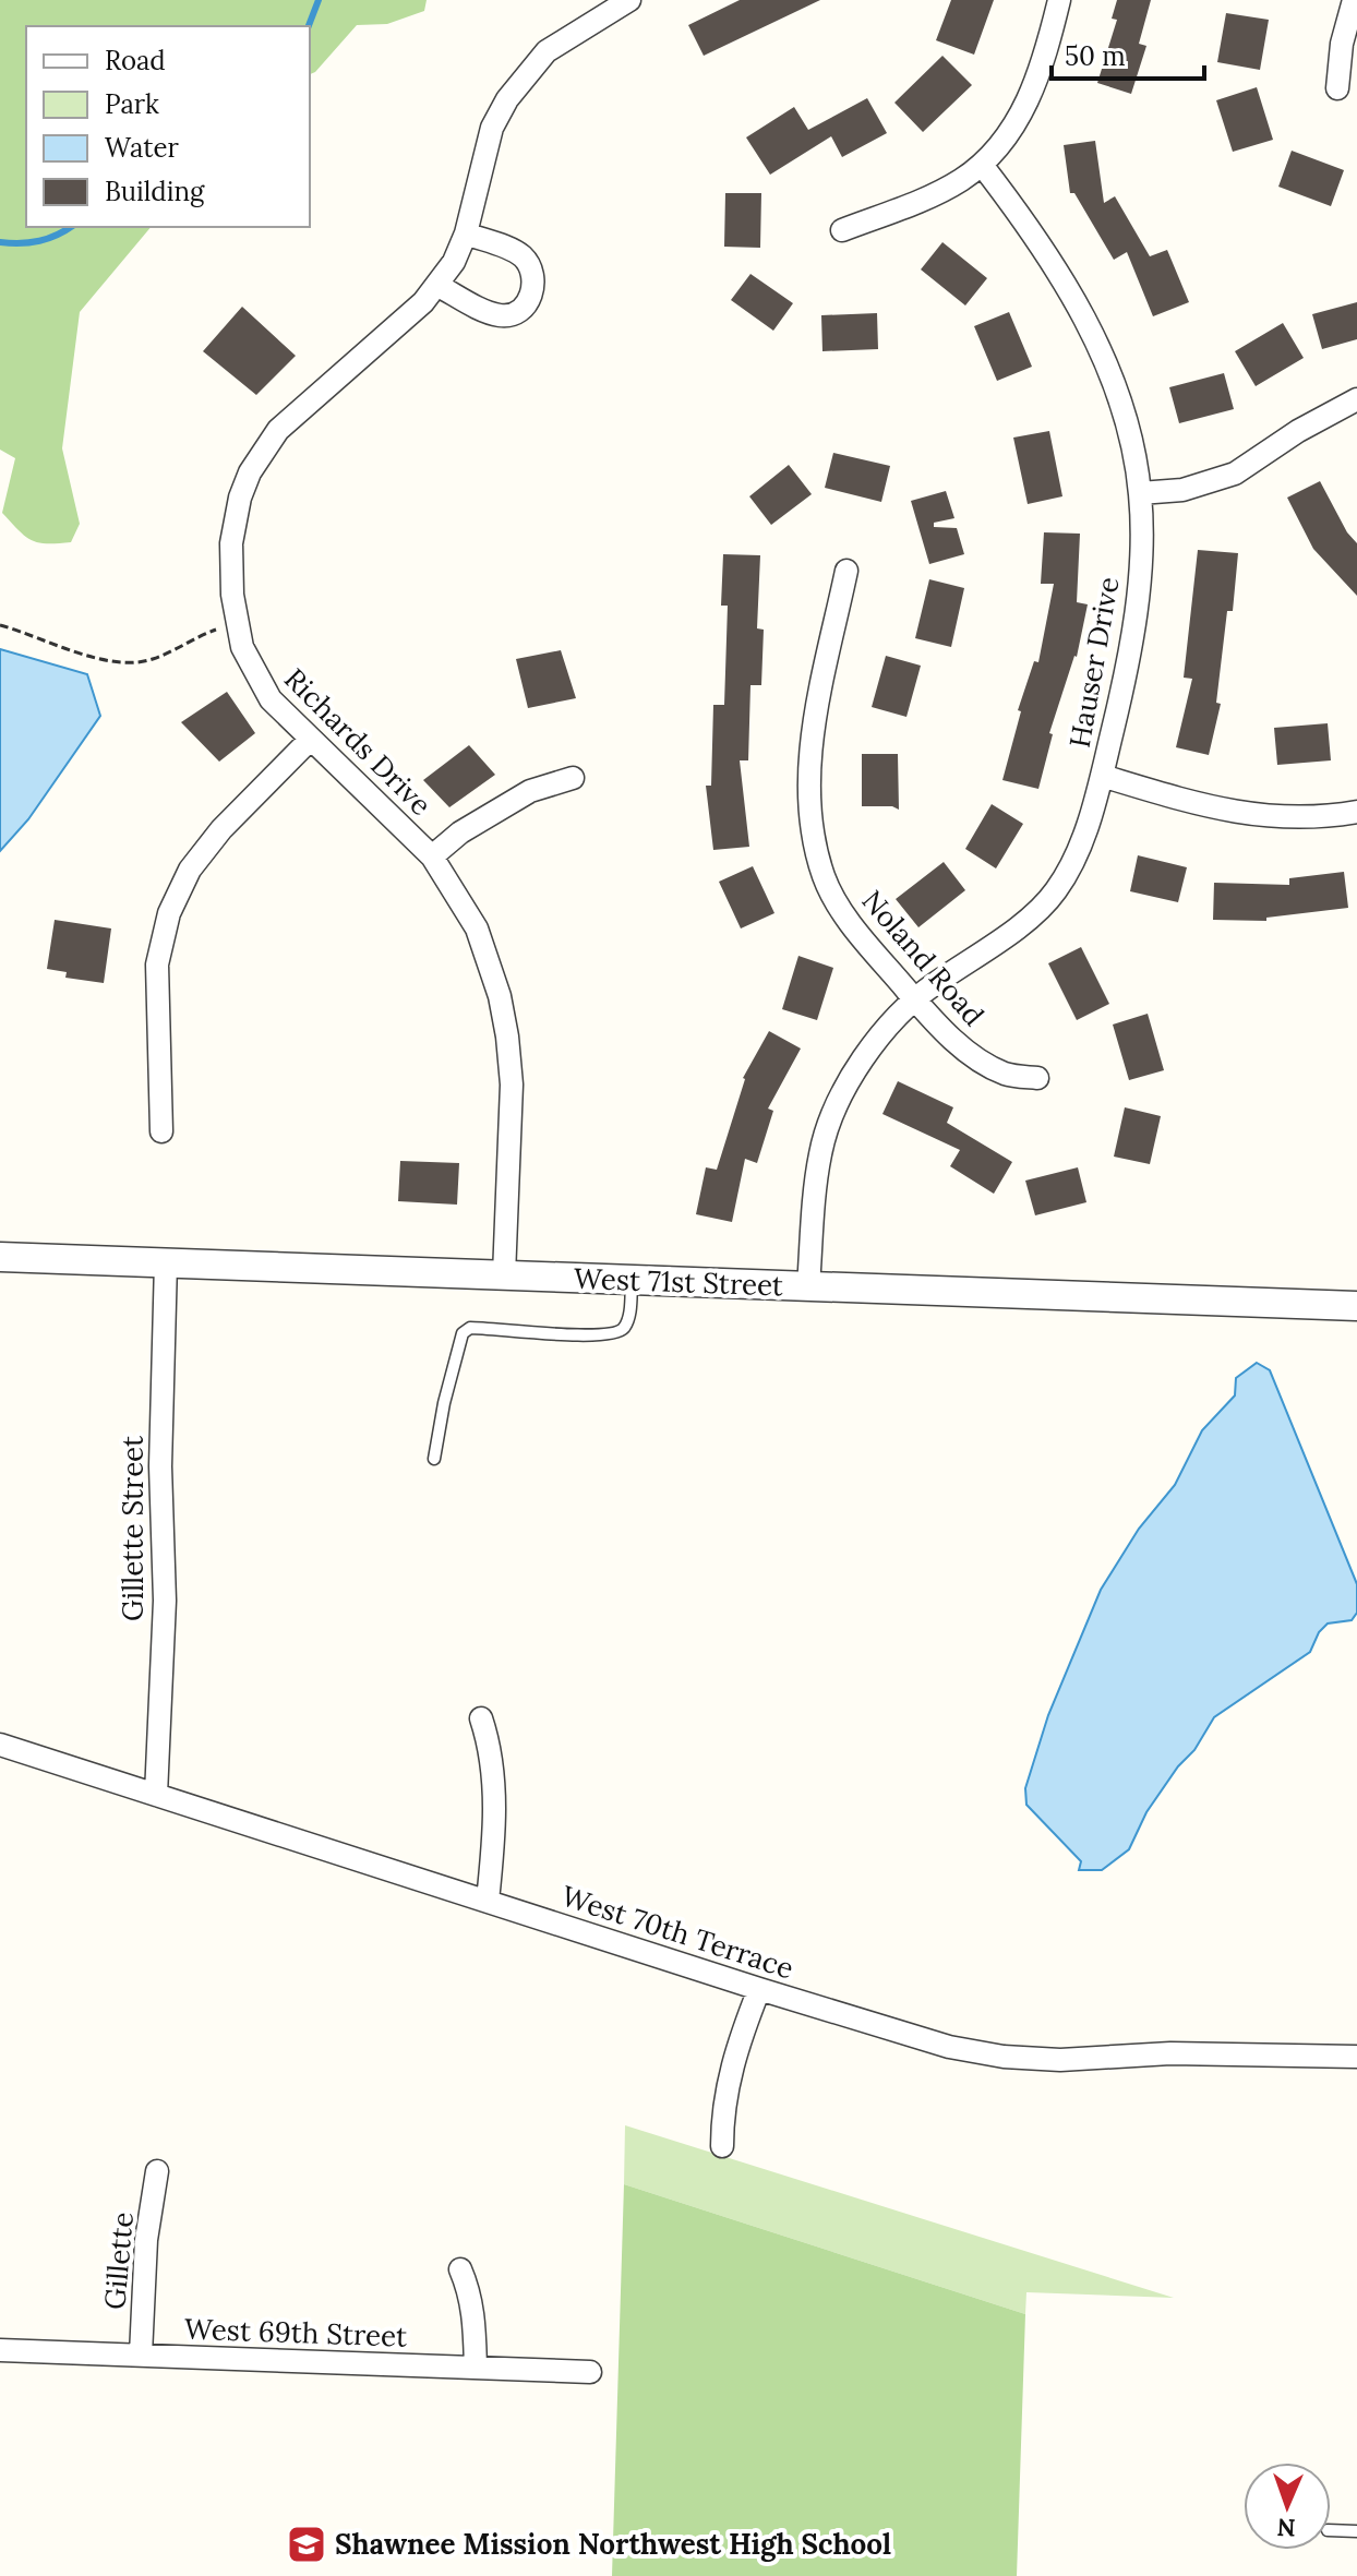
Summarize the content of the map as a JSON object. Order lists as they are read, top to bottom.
{
  "streets": {
    "street": [
      "Hauser Drive",
      "Richards Drive",
      "Noland Road",
      "West 71st Street",
      "Gillette Street",
      "West 70th Terrace",
      "Gillette",
      "West 69th Street"
    ]
  },
  "crossings": [
    ["Hauser Drive", "Noland Road"],
    ["Hauser Drive", "West 71st Street"],
    ["Richards Drive", "West 71st Street"],
    ["West 71st Street", "Gillette Street"],
    ["Gillette Street", "West 70th Terrace"],
    ["Gillette", "West 69th Street"]
  ],
  "places": {
    "school or university": ["Shawnee Mission Northwest High School"]
  },
  "legend": [
    "Road",
    "Park",
    "Water",
    "Building"
  ],
  "scale_bar": "50 m",
  "north": "bottom"
}
